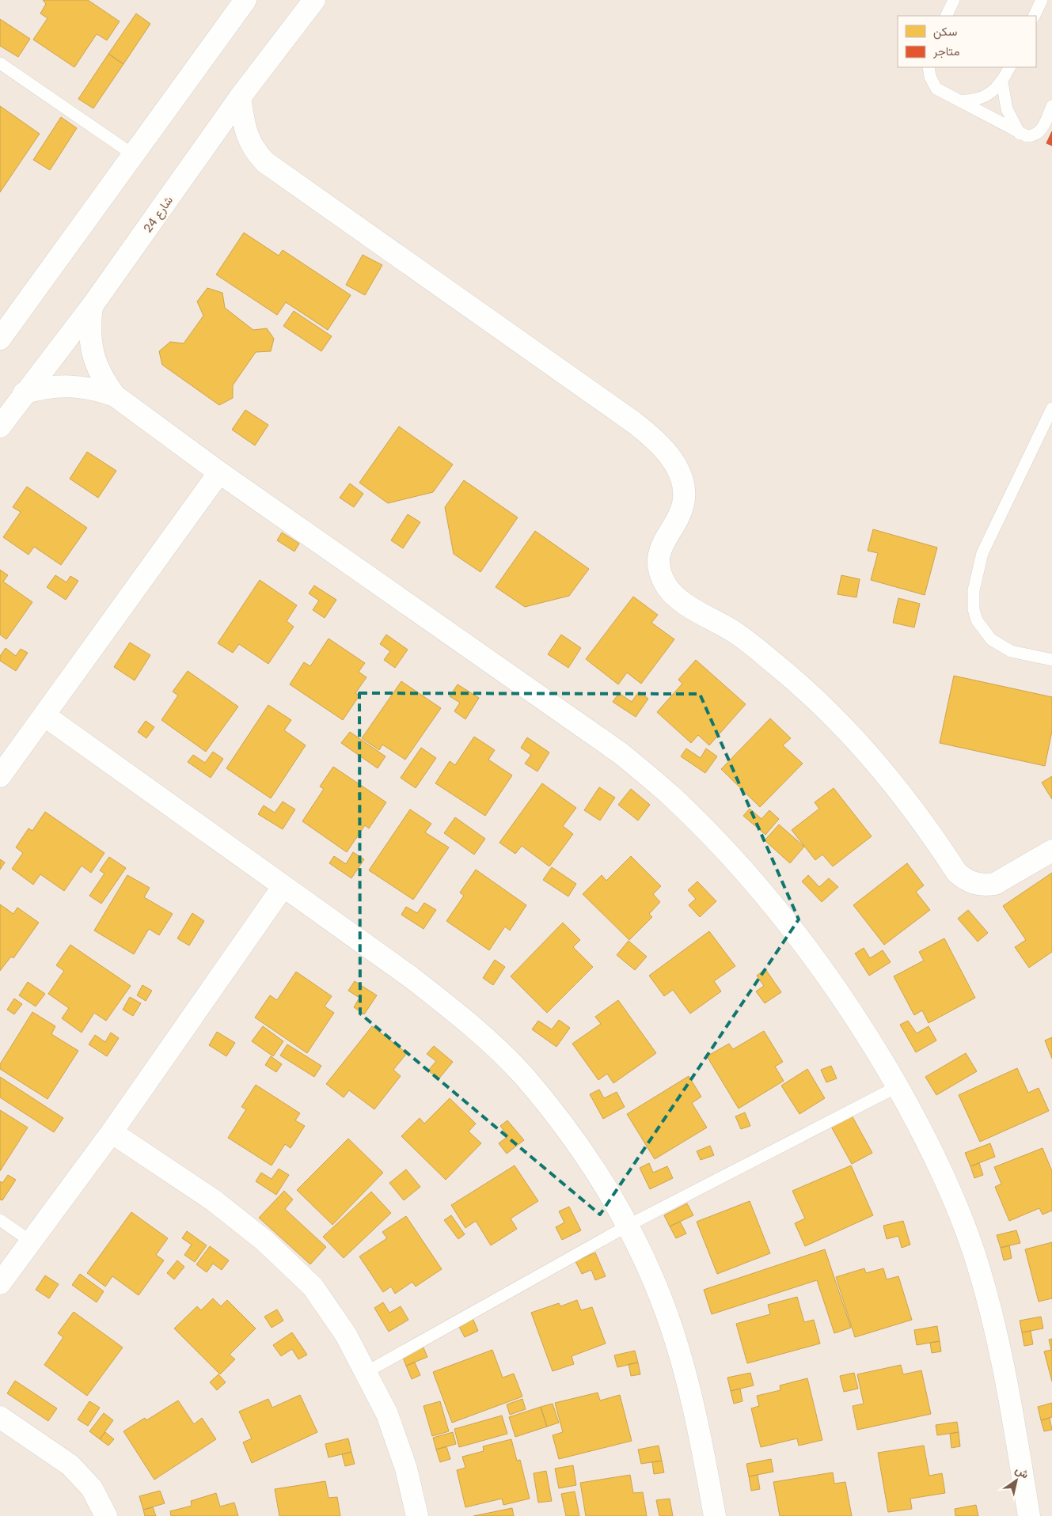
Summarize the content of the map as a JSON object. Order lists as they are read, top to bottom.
{
  "streets": {
    "street": ["شارع 24"]
  },
  "legend": ["سكن", "متاجر"],
  "north": "top right"
}
